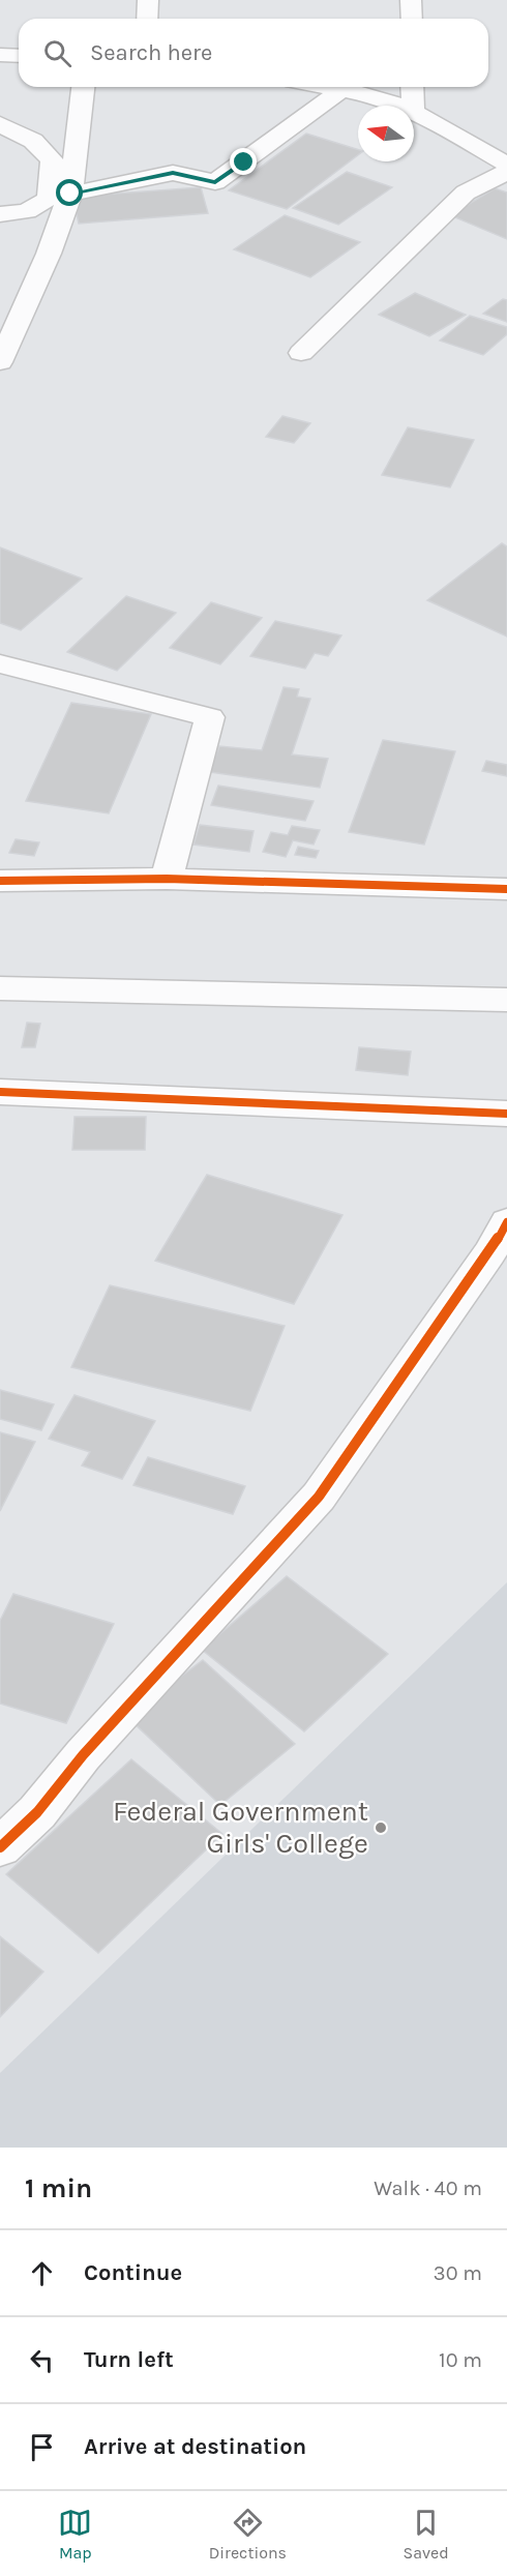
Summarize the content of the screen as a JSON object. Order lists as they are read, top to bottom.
{
  "places": ["Federal Government Girls' College"],
  "north": "left",
  "page": {
    "search": "Search here",
    "heading": ["1 min", "Walk · 40 m"],
    "list": [
      ["Continue", "30 m"],
      ["Turn left", "10 m"],
      "Arrive at destination"
    ],
    "nav": ["Map", "Directions", "Saved"]
  }
}
